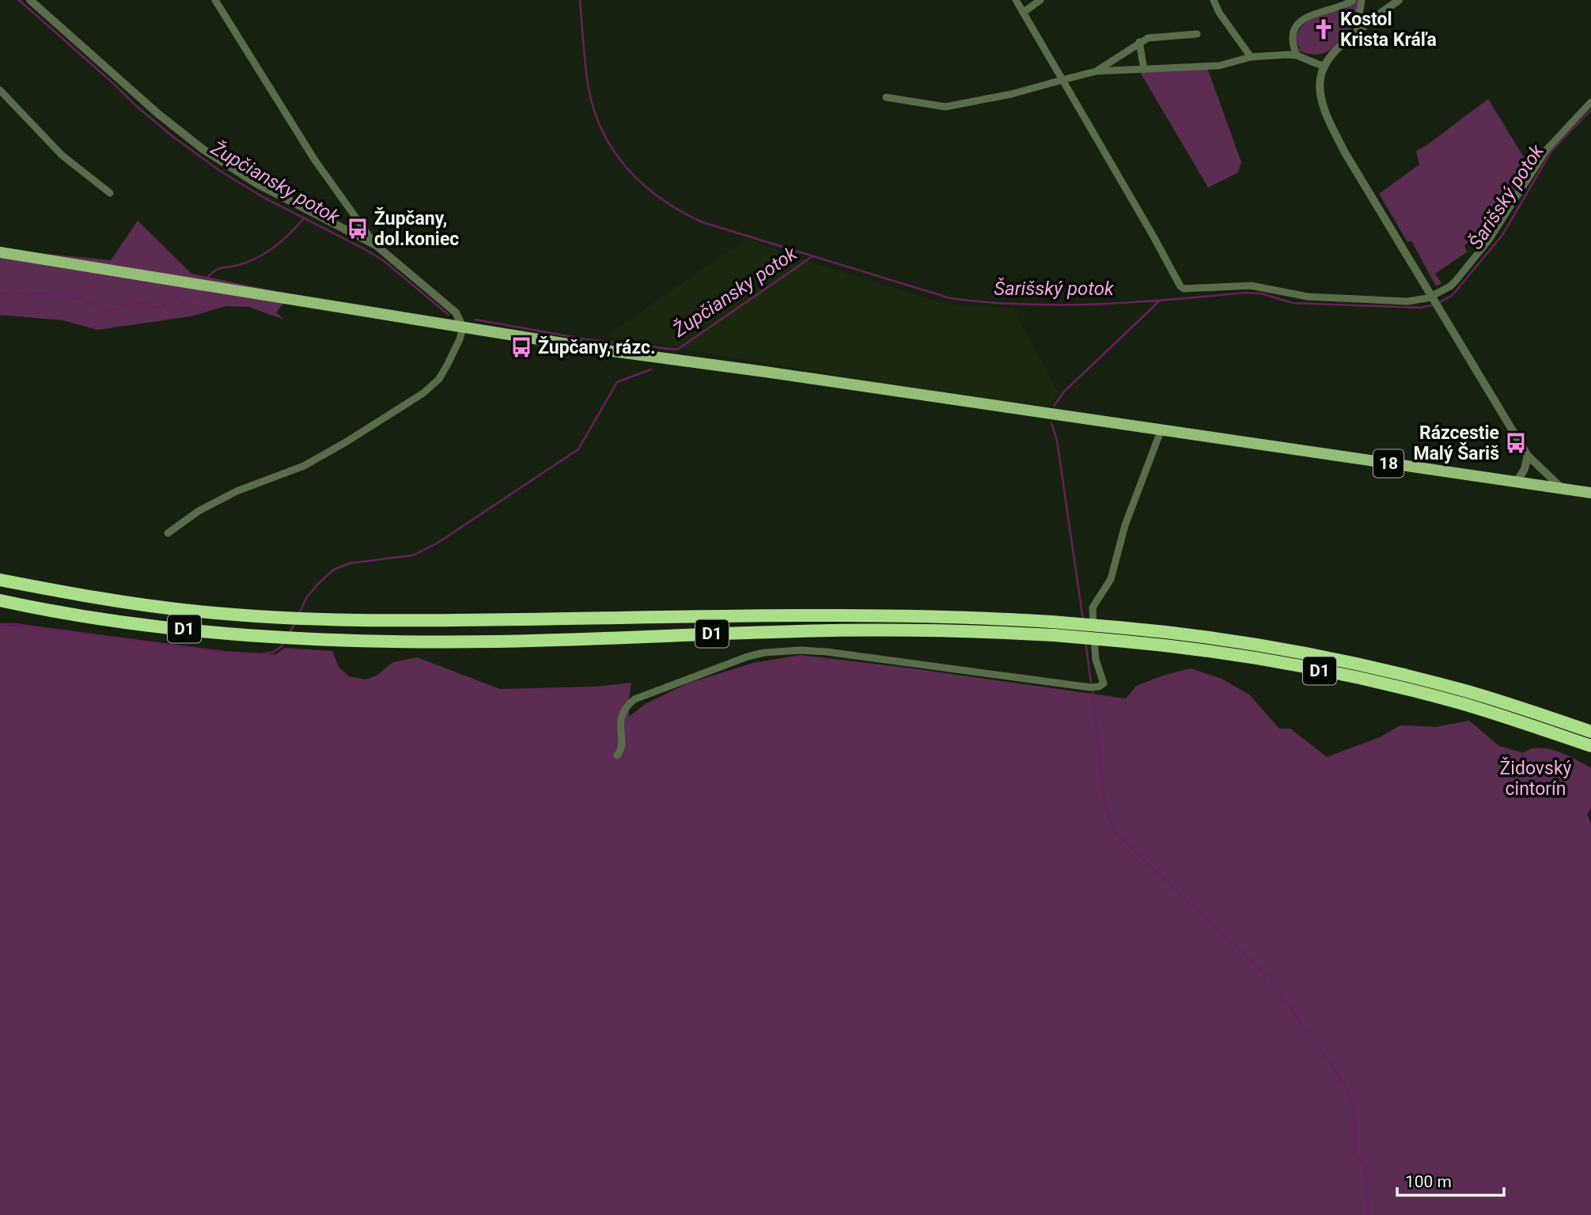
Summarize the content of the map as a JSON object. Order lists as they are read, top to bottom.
{
  "streets": {
    "highway": ["D1"],
    "main road": ["18"]
  },
  "water": ["Župčiansky potok", "Šarišský potok"],
  "parks": ["Židovský cintorín"],
  "places": {
    "church": ["Kostol Krista Kráľa"],
    "bus stop": ["Župčany, dol.koniec", "Župčany, rázc.", "Rázcestie Malý Šariš"]
  },
  "scale_bar": "100 m"
}
